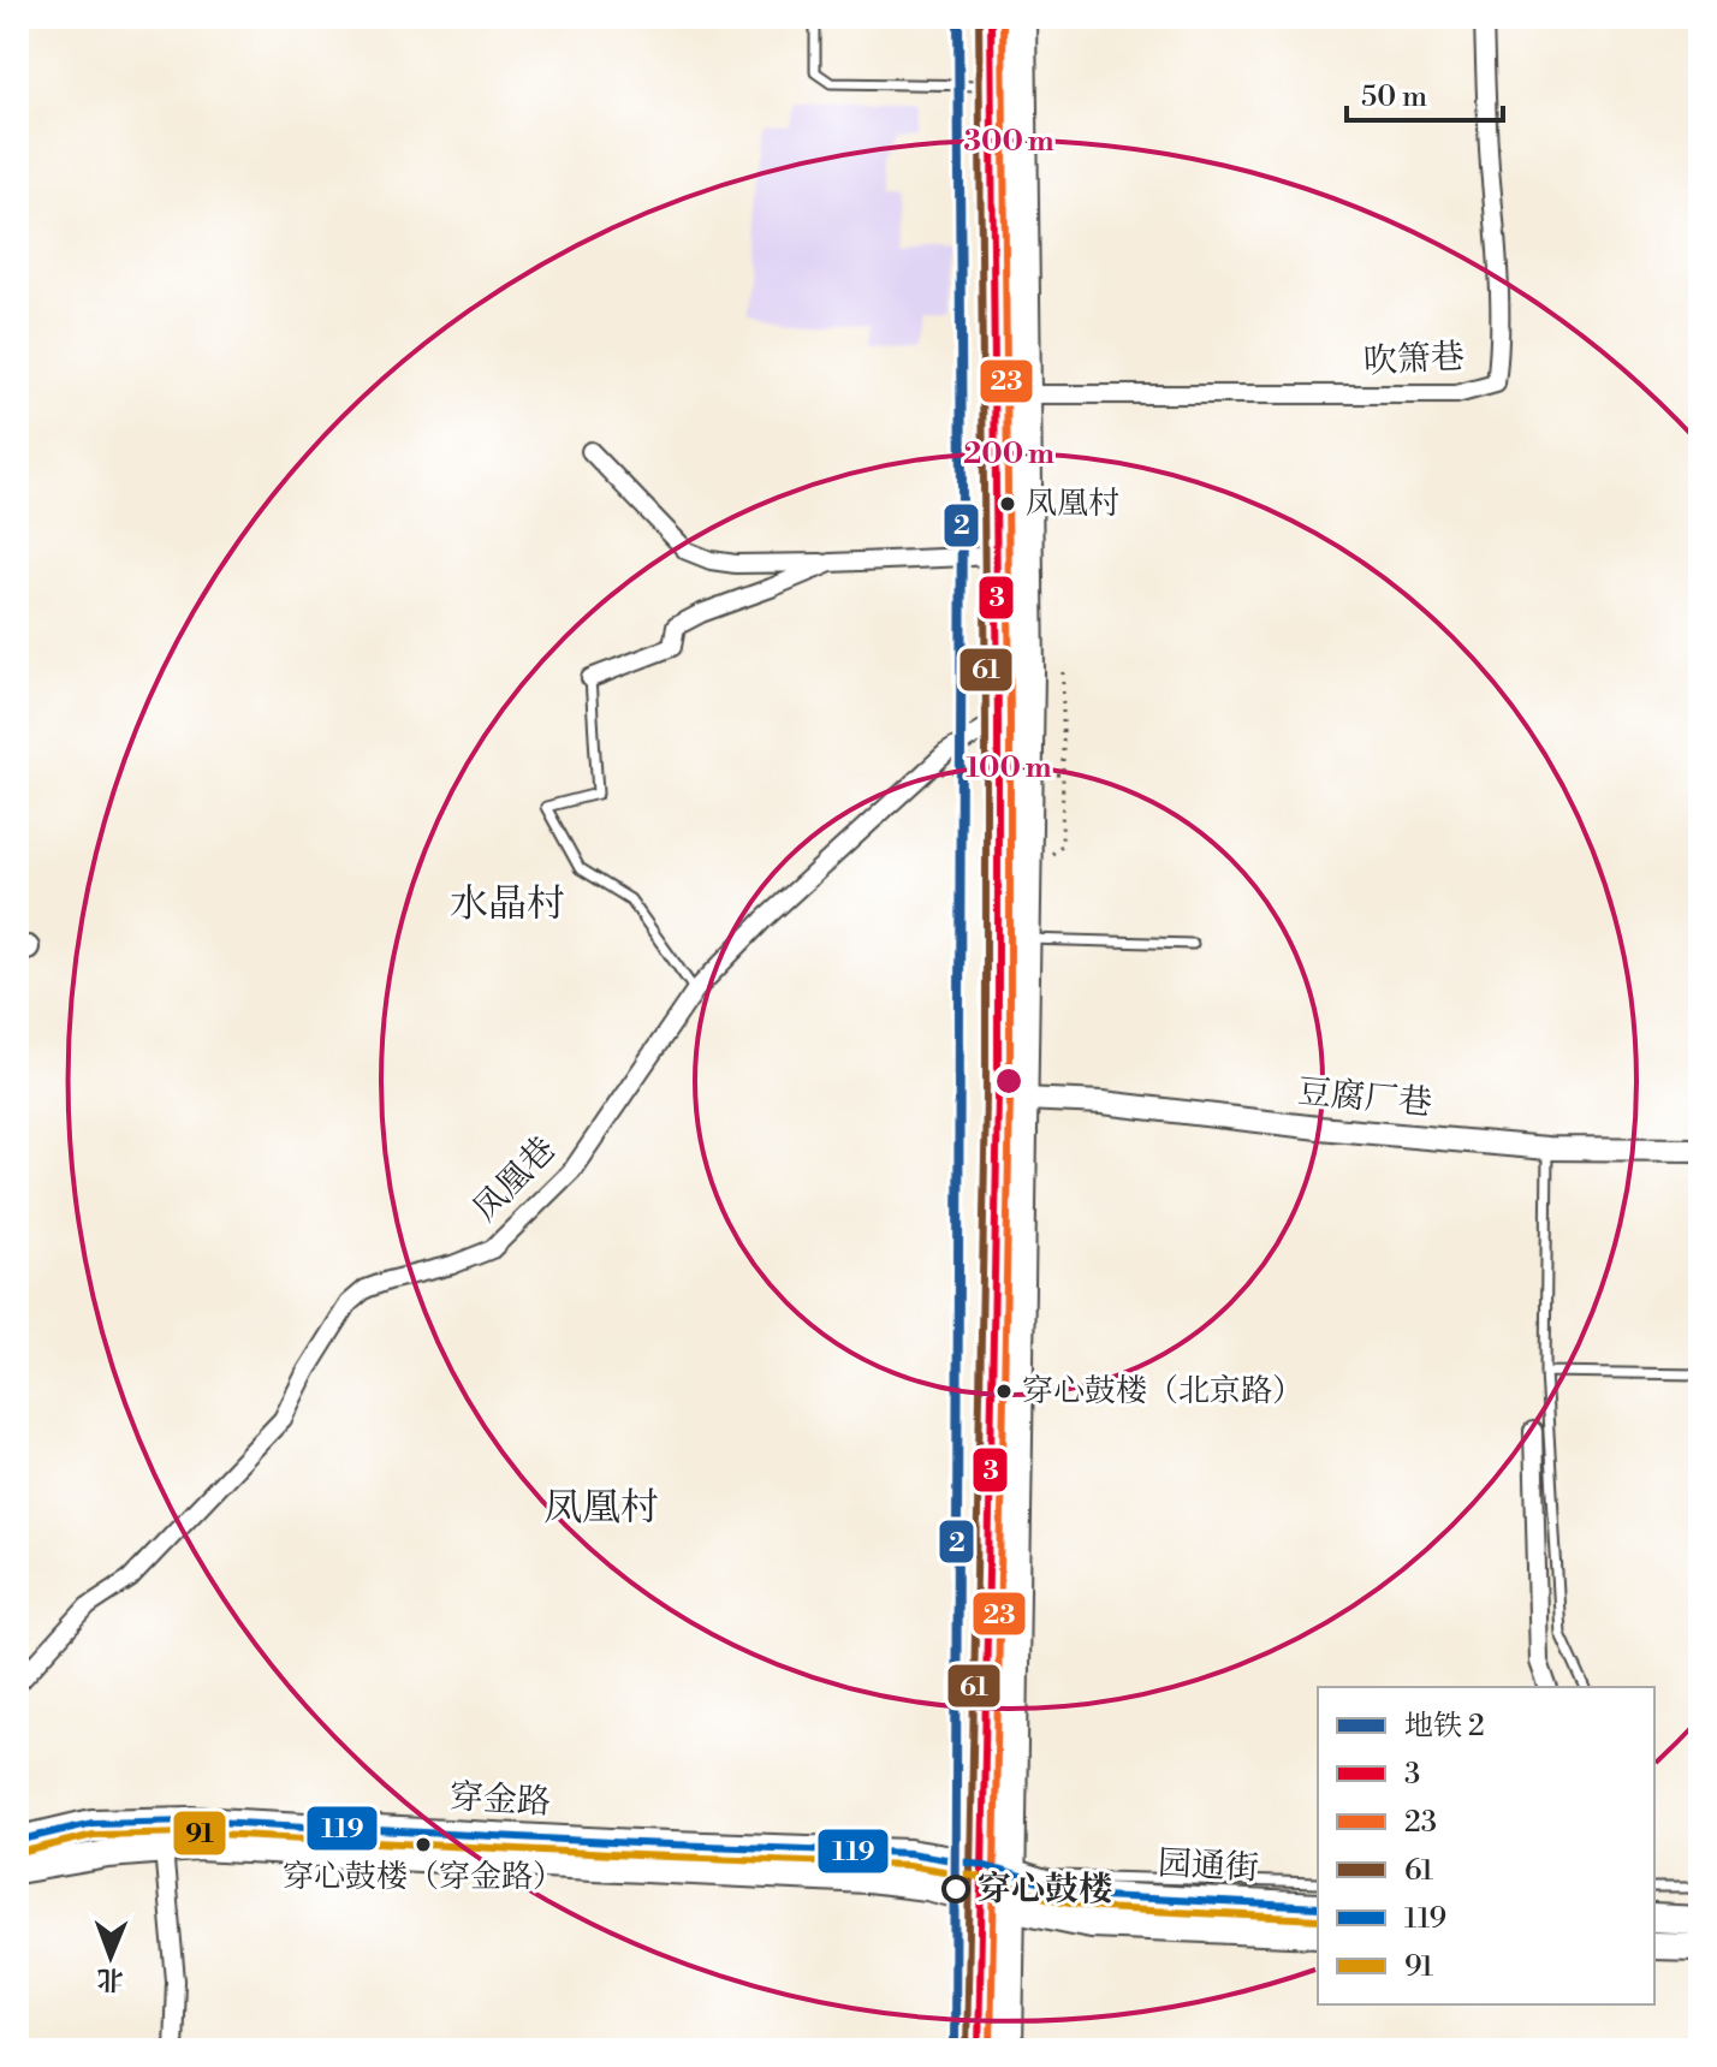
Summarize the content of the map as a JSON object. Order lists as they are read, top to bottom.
{
  "streets": {
    "main road": ["穿金路", "园通街"],
    "street": ["吹箫巷", "豆腐厂巷", "凤凰巷"]
  },
  "crossings": [
    ["穿金路", "园通街"]
  ],
  "districts": ["水晶村", "凤凰村"],
  "places": [
    "凤凰村",
    "穿心鼓楼（北京路）",
    "穿心鼓楼（穿金路）",
    "穿心鼓楼"
  ],
  "lines": [
    "metro line 2",
    "transit line 3",
    "transit line 23",
    "transit line 61",
    "transit line 119",
    "transit line 91"
  ],
  "legend": [
    "地铁 2",
    "3",
    "23",
    "61",
    "119",
    "91"
  ],
  "scale_bar": "50 m",
  "north": "bottom",
  "rings": ["300 m", "200 m", "100 m"]
}
